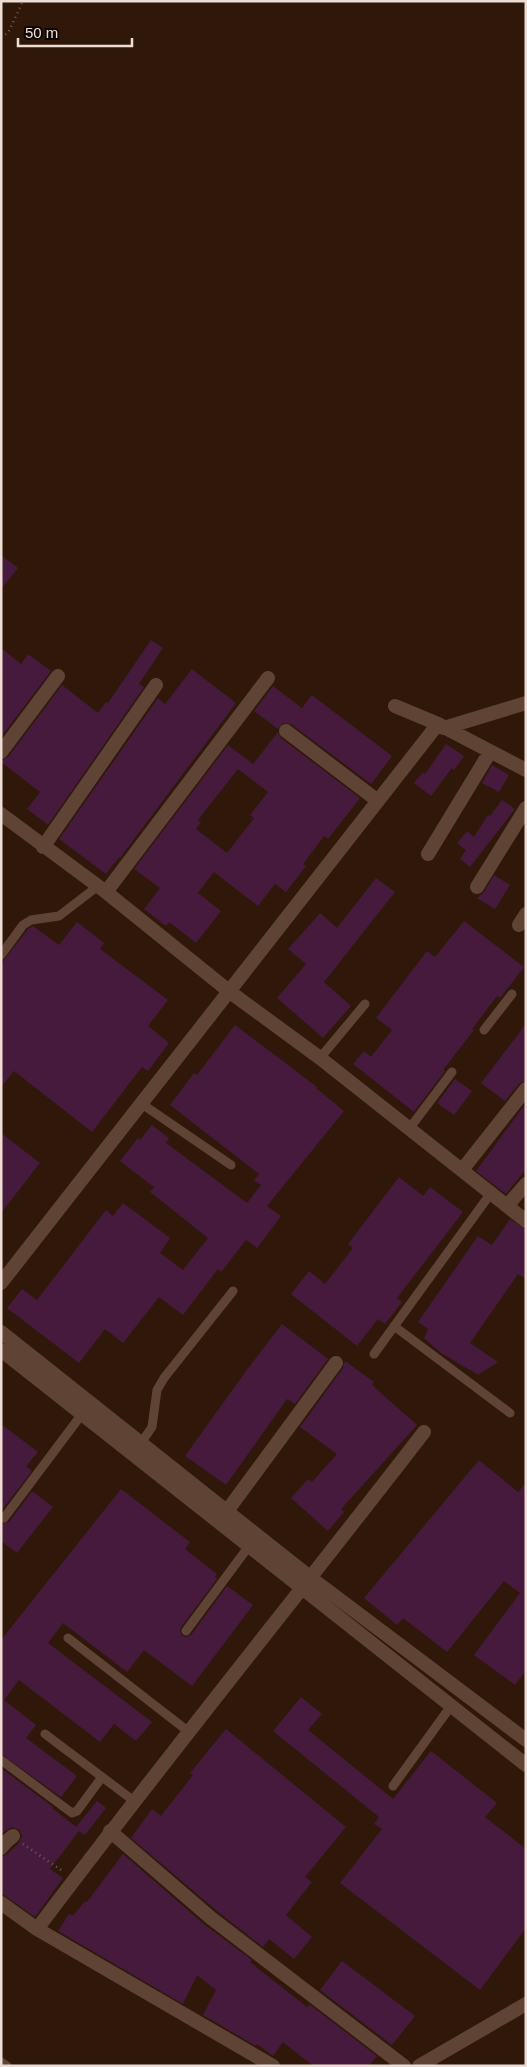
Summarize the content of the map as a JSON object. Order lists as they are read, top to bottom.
{
  "scale_bar": "50 m"
}
